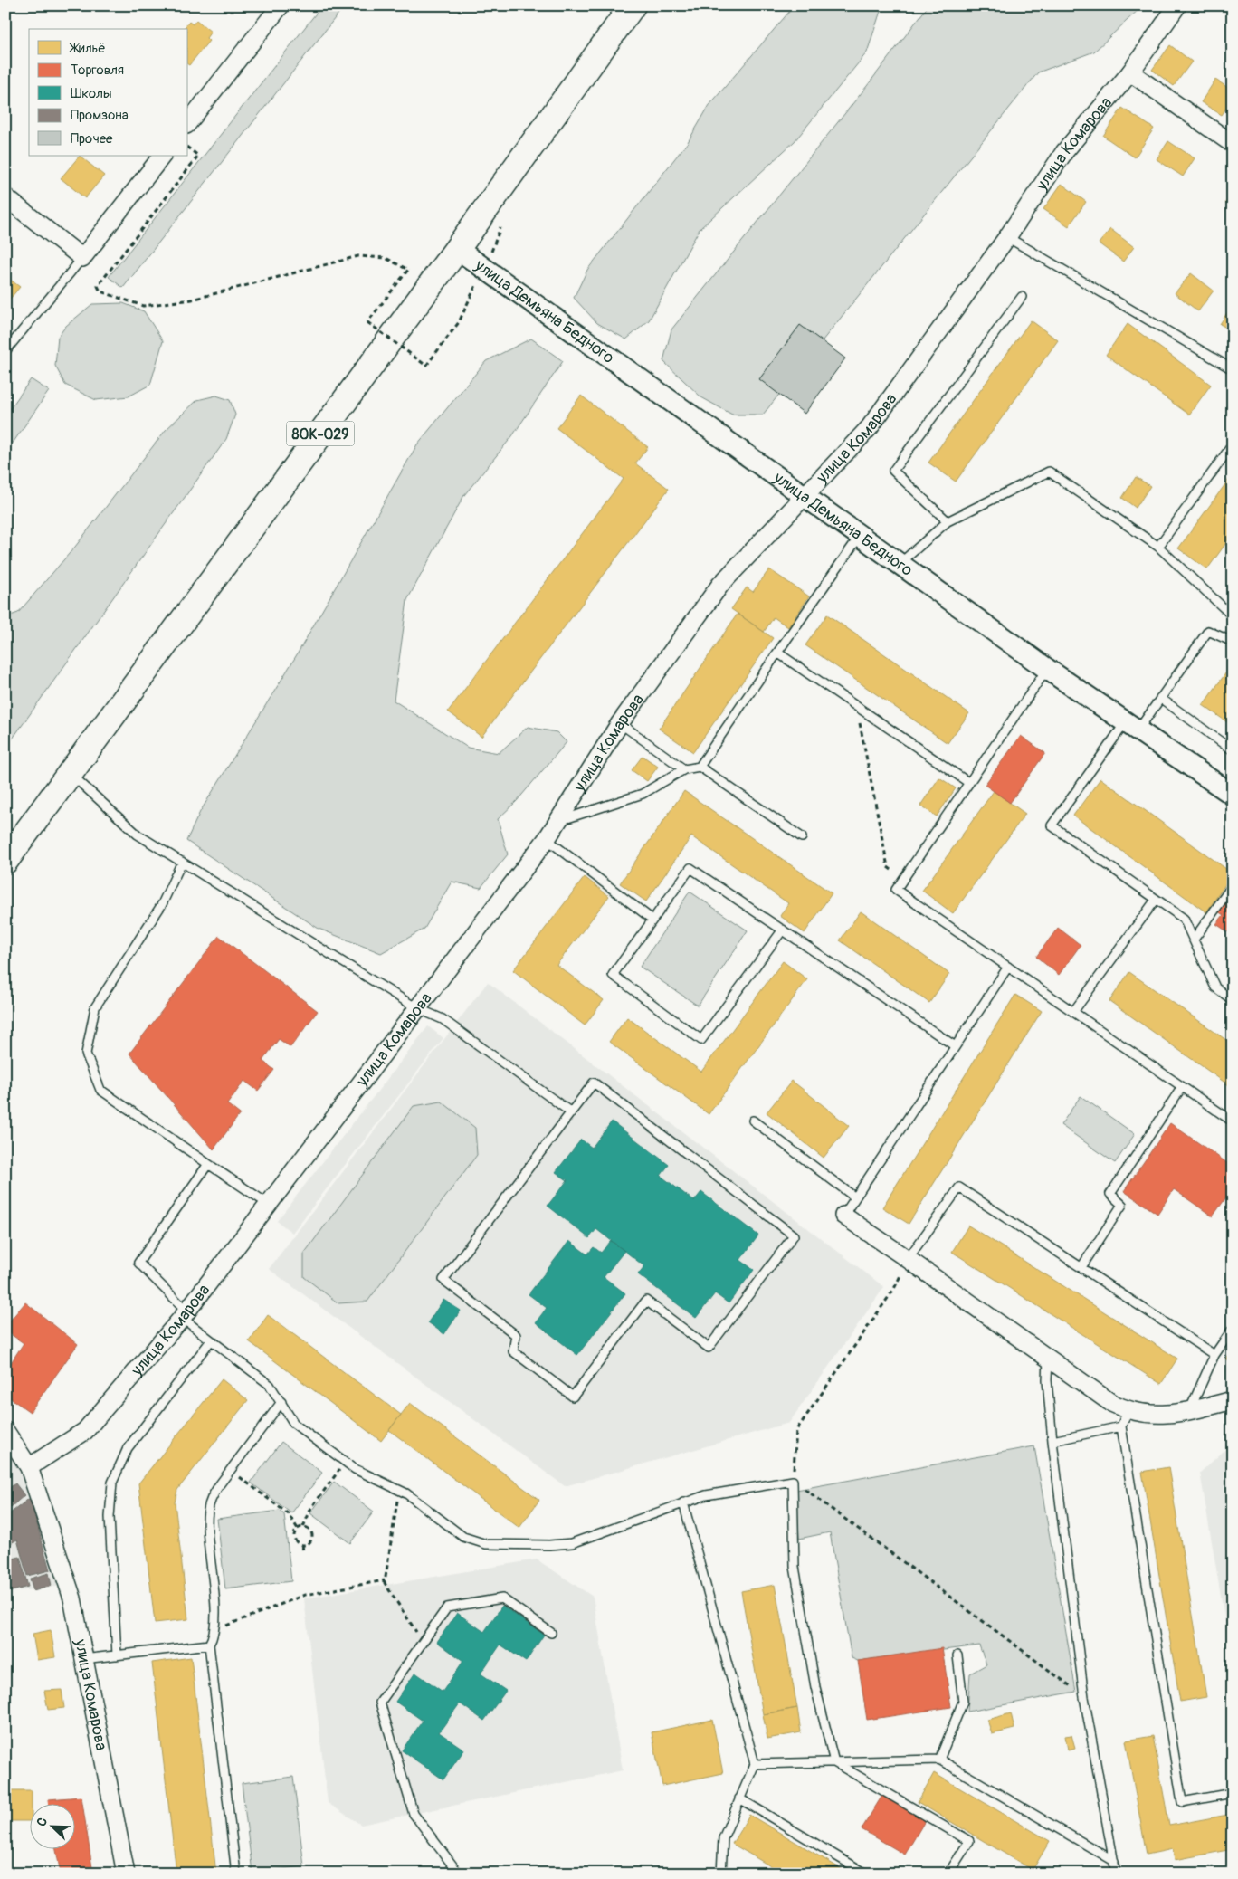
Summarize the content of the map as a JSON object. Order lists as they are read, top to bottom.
{
  "streets": {
    "main road": ["80К-029"],
    "street": ["улица Комарова", "улица Демьяна Бедного"]
  },
  "crossings": [
    ["улица Комарова", "улица Демьяна Бедного"],
    ["улица Демьяна Бедного", "80К-029"]
  ],
  "legend": [
    "Жильё",
    "Торговля",
    "Школы",
    "Промзона",
    "Прочее"
  ],
  "north": "top left"
}
